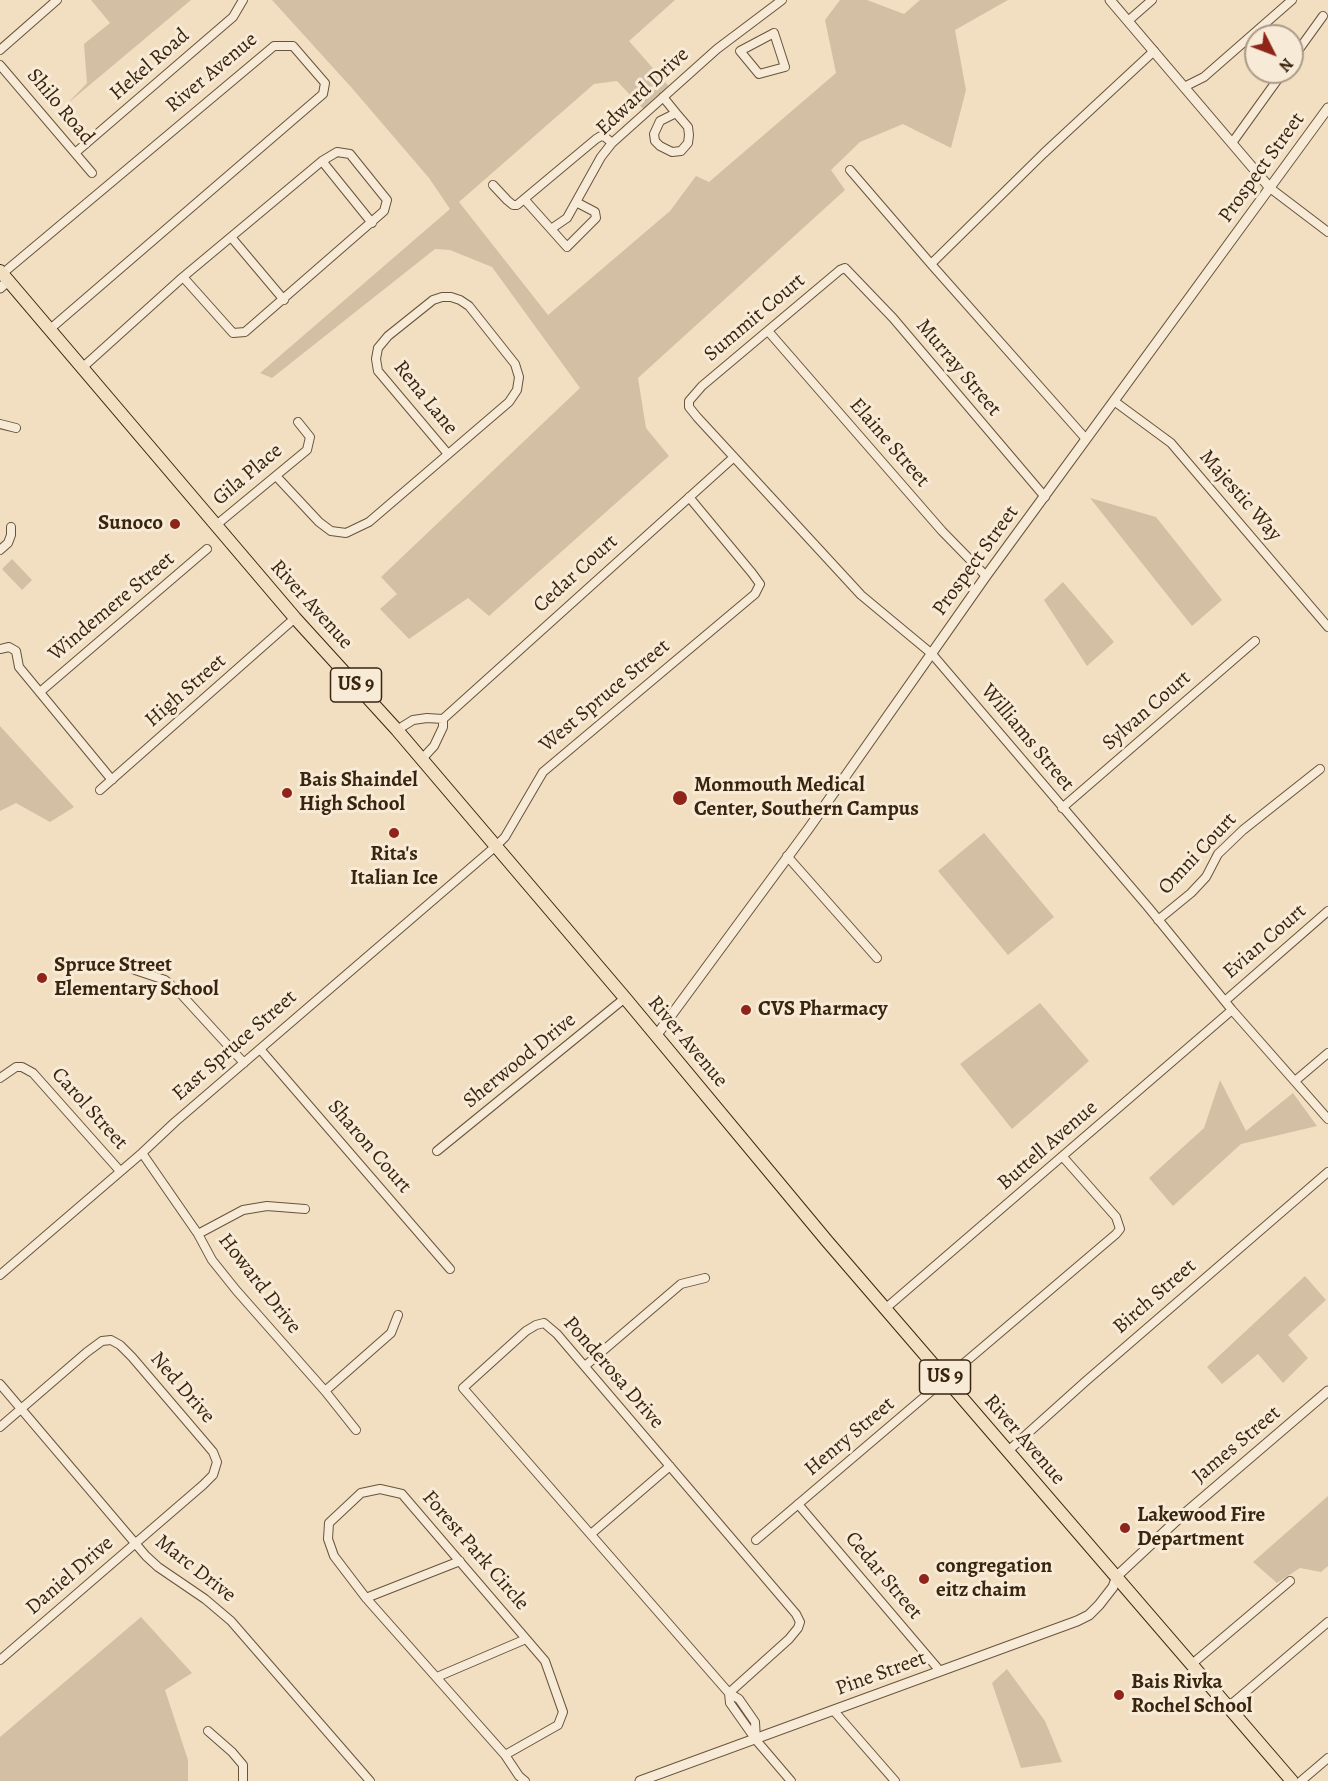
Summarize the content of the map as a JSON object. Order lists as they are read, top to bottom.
{
  "streets": {
    "highway": ["River Avenue", "US 9"],
    "street": [
      "Hekel Road",
      "Edward Drive",
      "Shilo Road",
      "Prospect Street",
      "Summit Court",
      "Murray Street",
      "Rena Lane",
      "Elaine Street",
      "Gila Place",
      "Majestic Way",
      "Cedar Court",
      "Windemere Street",
      "High Street",
      "West Spruce Street",
      "Sylvan Court",
      "Williams Street",
      "Omni Court",
      "Evian Court",
      "East Spruce Street",
      "Sherwood Drive",
      "Carol Street",
      "Buttell Avenue",
      "Sharon Court",
      "Howard Drive",
      "Birch Street",
      "Ponderosa Drive",
      "Ned Drive",
      "Henry Street",
      "James Street",
      "Forest Park Circle",
      "Marc Drive",
      "Daniel Drive",
      "Cedar Street",
      "Pine Street"
    ]
  },
  "crossings": [
    ["Hekel Road", "Shilo Road"],
    ["River Avenue", "Prospect Street"],
    ["River Avenue", "Gila Place"],
    ["River Avenue", "Cedar Court"],
    ["River Avenue", "High Street"],
    ["River Avenue", "West Spruce Street"],
    ["River Avenue", "East Spruce Street"],
    ["River Avenue", "Sherwood Drive"],
    ["River Avenue", "Buttell Avenue"],
    ["River Avenue", "Birch Street"],
    ["River Avenue", "Henry Street"],
    ["River Avenue", "James Street"],
    ["River Avenue", "Pine Street"],
    ["Prospect Street", "Murray Street"],
    ["Prospect Street", "Elaine Street"],
    ["Prospect Street", "Majestic Way"],
    ["Prospect Street", "Williams Street"],
    ["Summit Court", "Murray Street"],
    ["Summit Court", "Elaine Street"],
    ["Summit Court", "Williams Street"],
    ["Rena Lane", "Gila Place"],
    ["Cedar Court", "West Spruce Street"],
    ["Cedar Court", "Williams Street"],
    ["West Spruce Street", "East Spruce Street"],
    ["Sylvan Court", "Williams Street"],
    ["Williams Street", "Omni Court"],
    ["Williams Street", "Evian Court"],
    ["Williams Street", "Buttell Avenue"],
    ["East Spruce Street", "Carol Street"],
    ["East Spruce Street", "Sharon Court"],
    ["East Spruce Street", "Howard Drive"],
    ["Buttell Avenue", "Henry Street"],
    ["Ponderosa Drive", "Pine Street"],
    ["Ned Drive", "Marc Drive"],
    ["Ned Drive", "Daniel Drive"],
    ["Henry Street", "Cedar Street"],
    ["James Street", "Pine Street"],
    ["Marc Drive", "Daniel Drive"],
    ["Cedar Street", "Pine Street"]
  ],
  "places": [
    "Sunoco",
    "Bais Shaindel High School",
    "Monmouth Medical Center, Southern Campus",
    "Rita's Italian Ice",
    "Spruce Street Elementary School",
    "CVS Pharmacy",
    "Lakewood Fire Department",
    "congregation eitz chaim",
    "Bais Rivka Rochel School"
  ],
  "north": "bottom right"
}
